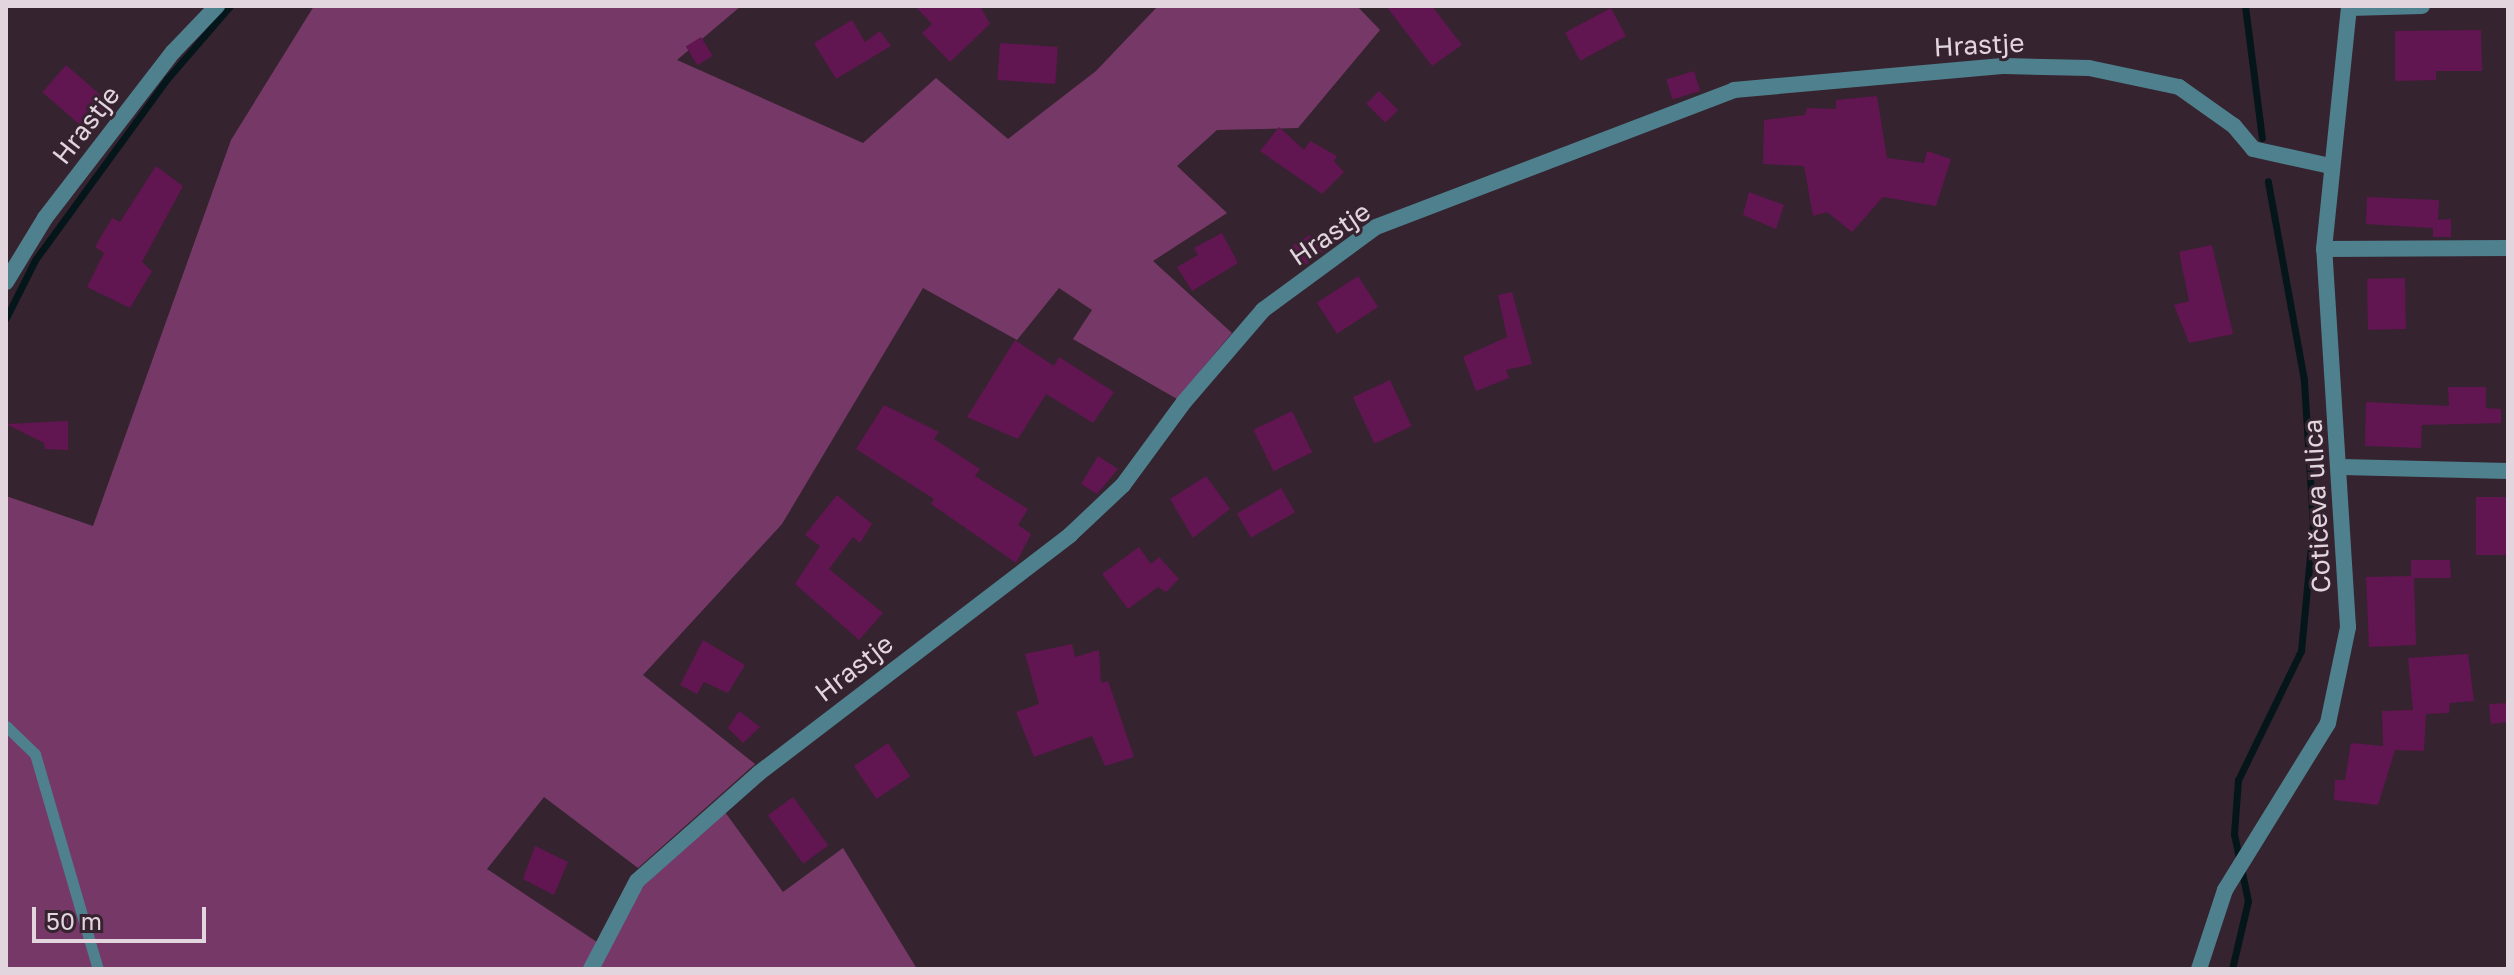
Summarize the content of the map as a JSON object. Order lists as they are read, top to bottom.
{
  "streets": {
    "street": ["Hrastje", "Cotičeva ulica"]
  },
  "crossings": [
    ["Hrastje", "Cotičeva ulica"]
  ],
  "scale_bar": "50 m"
}
